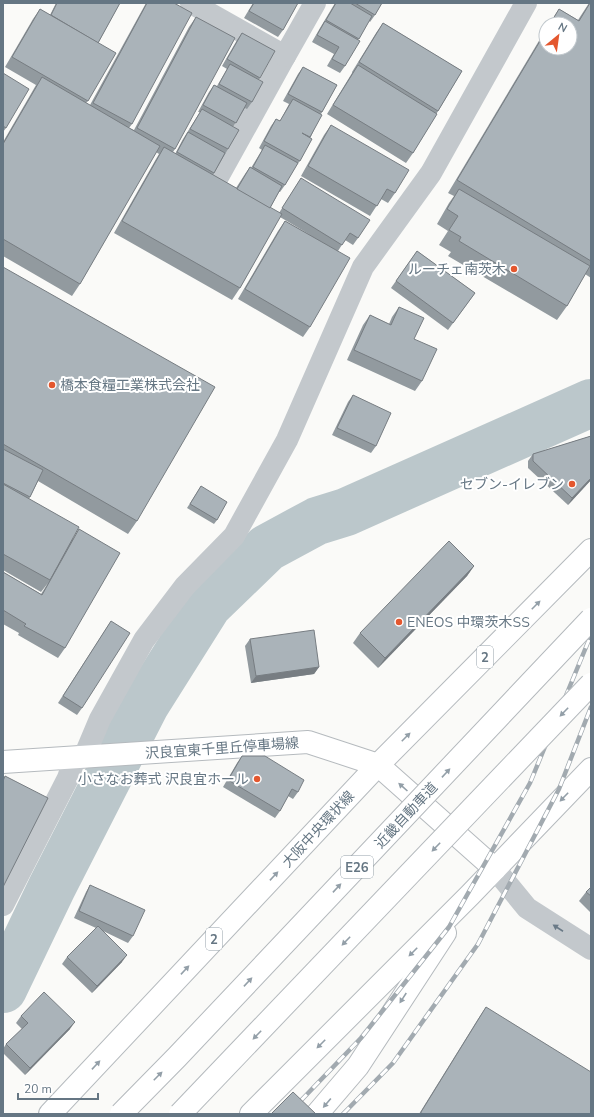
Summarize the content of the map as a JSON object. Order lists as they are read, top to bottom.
{
  "streets": {
    "main road": [
      "2",
      "沢良宜東千里丘停車場線",
      "近畿自動車道",
      "大阪中央環状線",
      "E26"
    ]
  },
  "crossings": [
    ["沢良宜東千里丘停車場線", "大阪中央環状線"]
  ],
  "places": [
    "ルーチェ南茨木",
    "橋本食糧工業株式会社",
    "セブン-イレブン",
    "ENEOS 中環茨木SS",
    "小さなお葬式 沢良宜ホール"
  ],
  "scale_bar": "20 m",
  "north": "top right"
}
